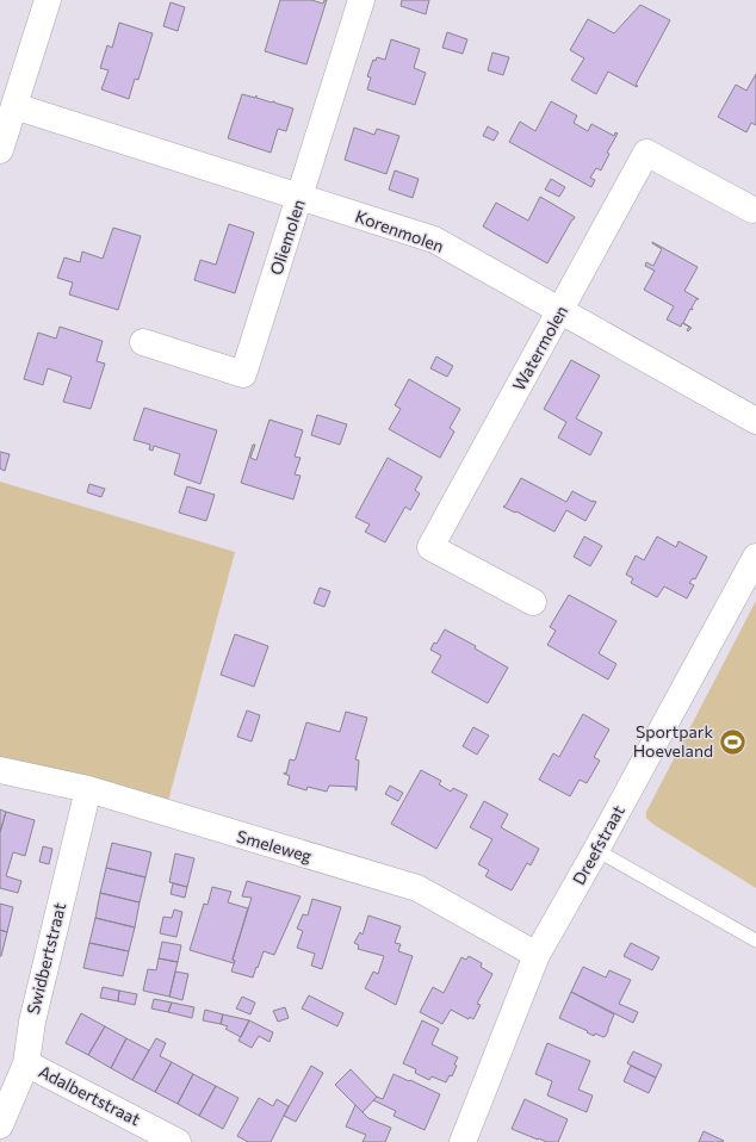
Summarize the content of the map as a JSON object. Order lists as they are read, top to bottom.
{
  "streets": {
    "street": [
      "Korenmolen",
      "Oliemolen",
      "Watermolen",
      "Dreefstraat",
      "Smeleweg",
      "Swidbertstraat",
      "Adalbertstraat"
    ]
  },
  "crossings": [
    ["Korenmolen", "Oliemolen"],
    ["Korenmolen", "Watermolen"],
    ["Dreefstraat", "Smeleweg"],
    ["Smeleweg", "Swidbertstraat"],
    ["Swidbertstraat", "Adalbertstraat"]
  ],
  "places": {
    "sports": ["Sportpark Hoeveland"]
  }
}
